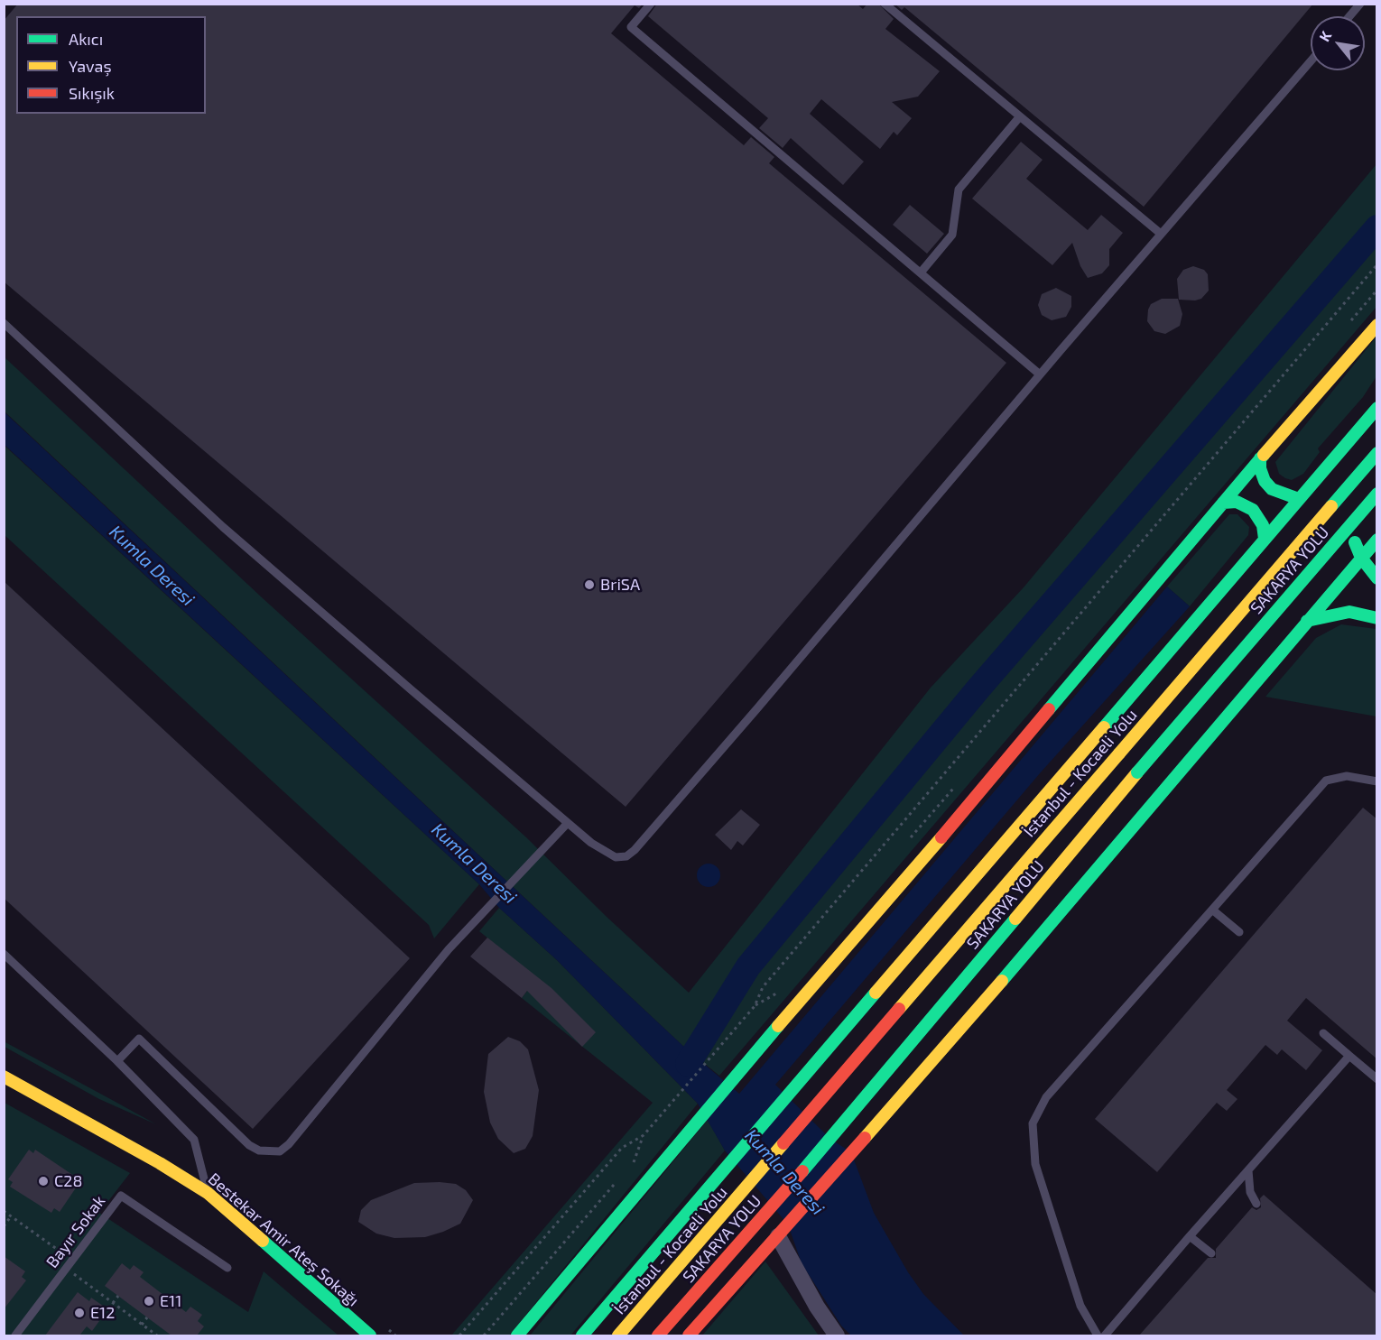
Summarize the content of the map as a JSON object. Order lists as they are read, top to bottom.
{
  "streets": {
    "main road": ["SAKARYA YOLU", "İstanbul - Kocaeli Yolu", "Bestekar Amir Ateş Sokağı"],
    "lane": ["Bayır Sokak"]
  },
  "water": ["Kumla Deresi"],
  "places": [
    "BriSA",
    "C28",
    "E11",
    "E12"
  ],
  "legend": ["Akıcı", "Yavaş", "Sıkışık"],
  "north": "top left"
}
